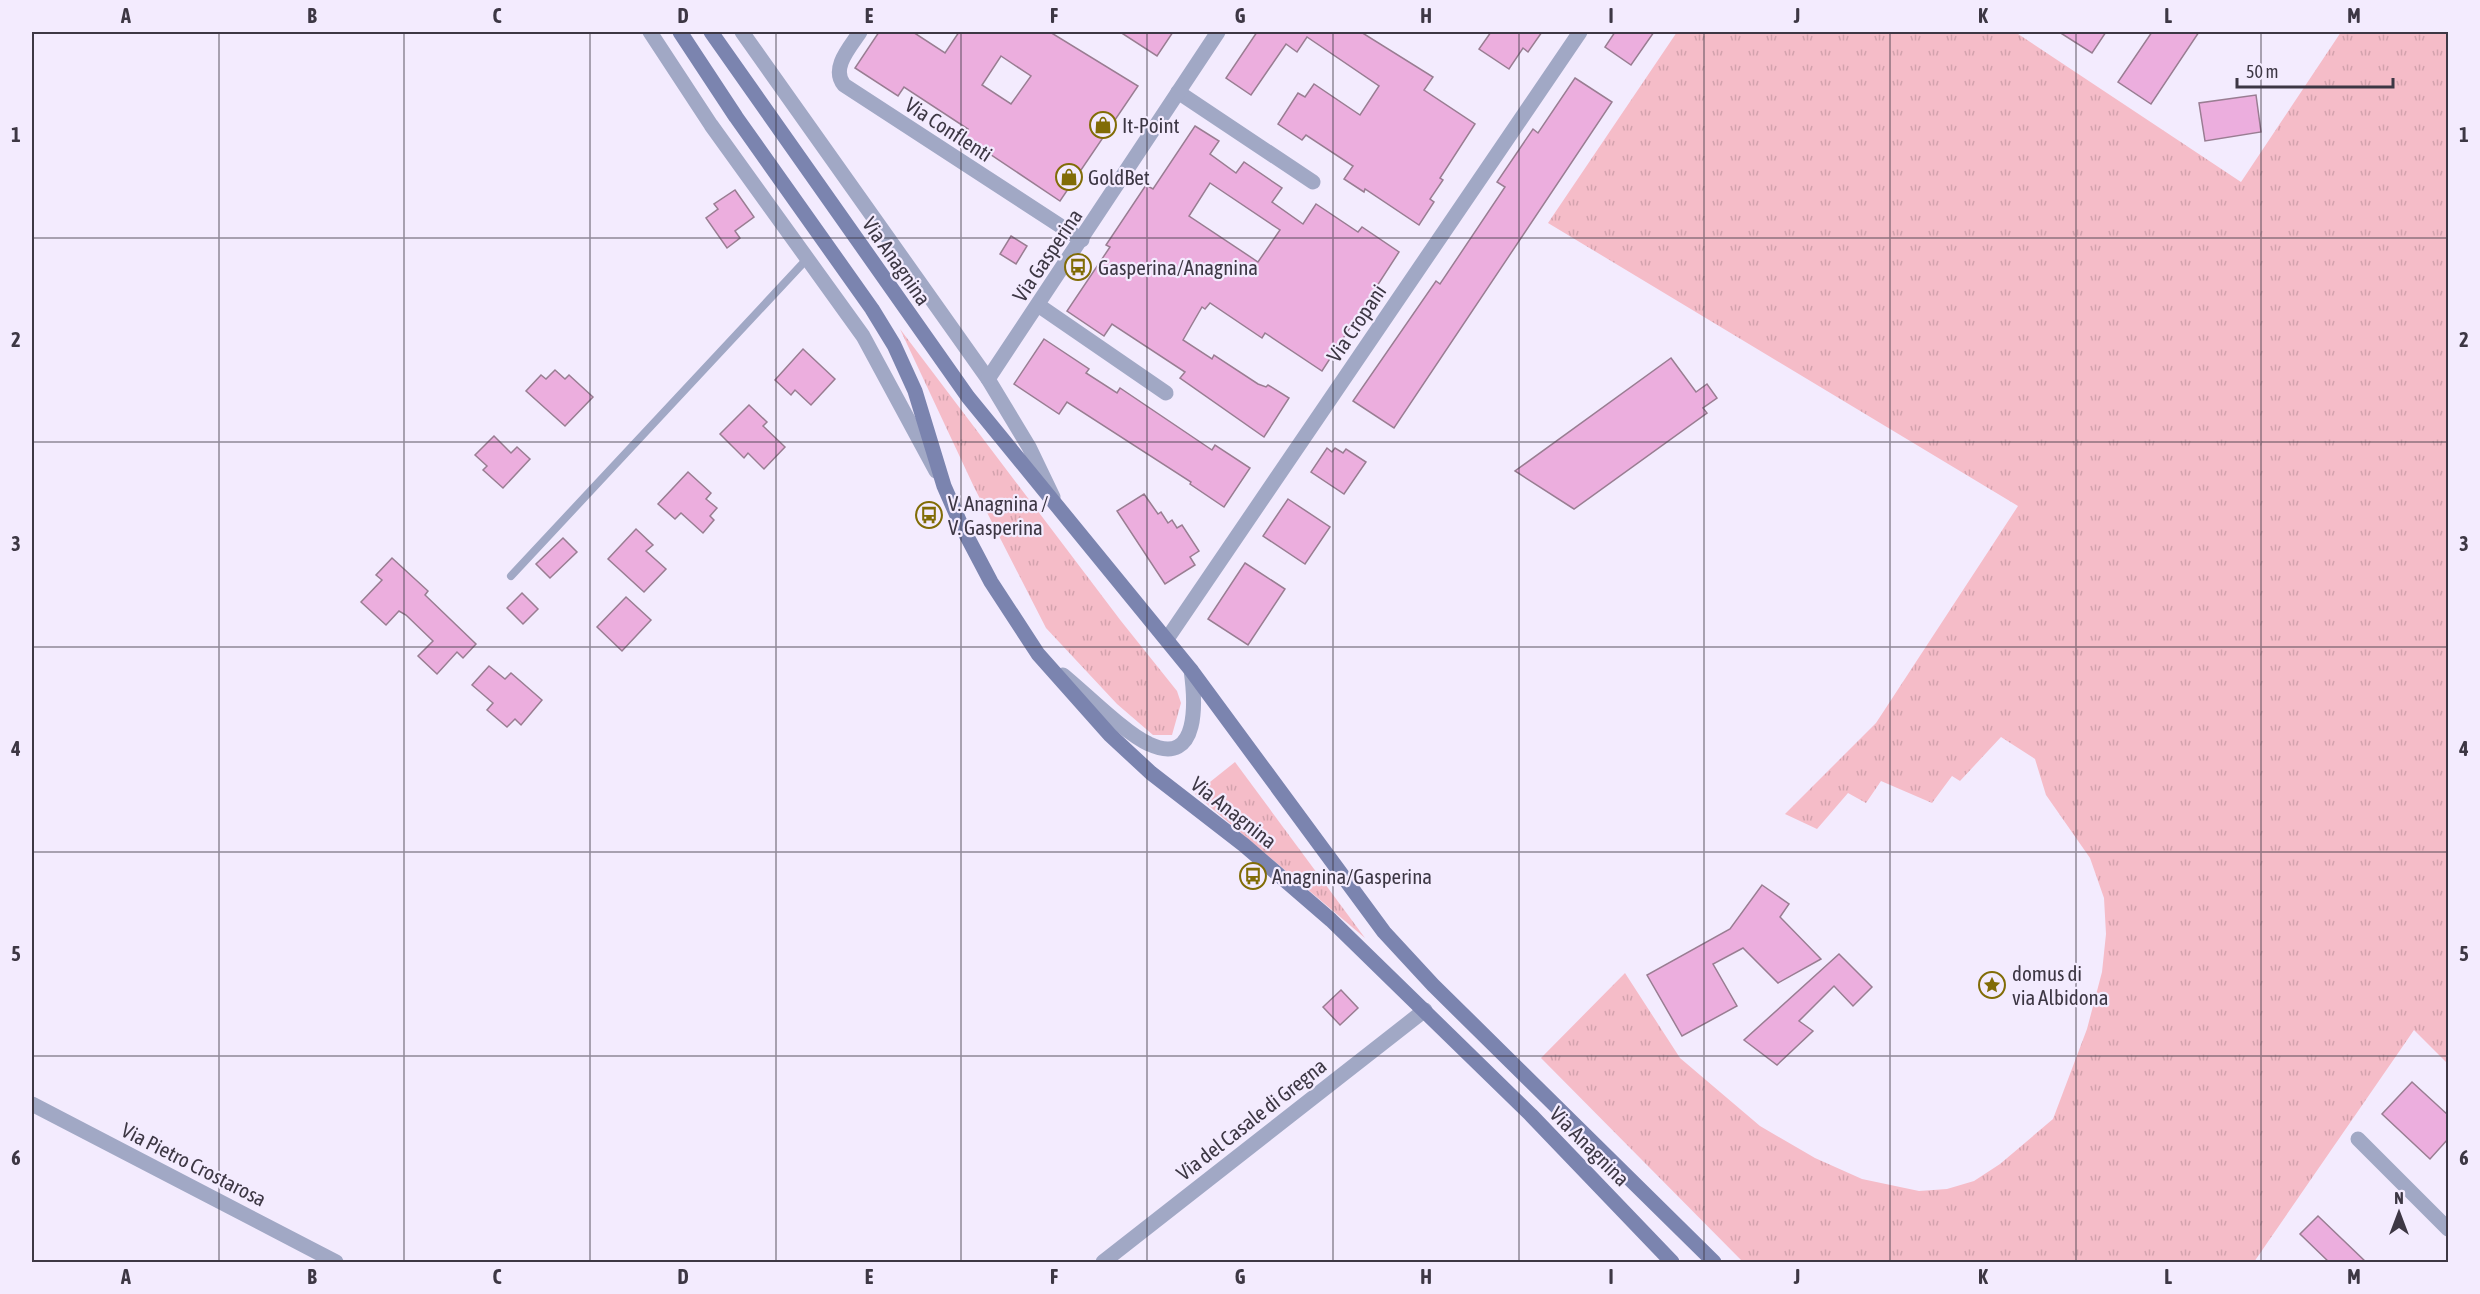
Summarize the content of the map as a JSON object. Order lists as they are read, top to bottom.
{
  "streets": {
    "main road": ["Via Anagnina"],
    "street": [
      "Via Conflenti",
      "Via Gasperina",
      "Via Cropani",
      "Via del Casale di Gregna",
      "Via Pietro Crostarosa"
    ]
  },
  "crossings": [
    ["Via Conflenti", "Via Gasperina"],
    ["Via Gasperina", "Via Anagnina"],
    ["Via Anagnina", "Via Cropani"],
    ["Via Anagnina", "Via del Casale di Gregna"]
  ],
  "places": {
    "shop": ["It-Point", "GoldBet"],
    "bus stop": ["Gasperina/Anagnina", "V. Anagnina / V. Gasperina", "Anagnina/Gasperina"],
    "place": ["domus di via Albidona"]
  },
  "scale_bar": "50 m",
  "north": "top",
  "grid": {
    "columns": [
      "A",
      "B",
      "C",
      "D",
      "E",
      "F",
      "G",
      "H",
      "I",
      "J",
      "K",
      "L",
      "M"
    ],
    "rows": [
      "1",
      "2",
      "3",
      "4",
      "5",
      "6"
    ]
  }
}
